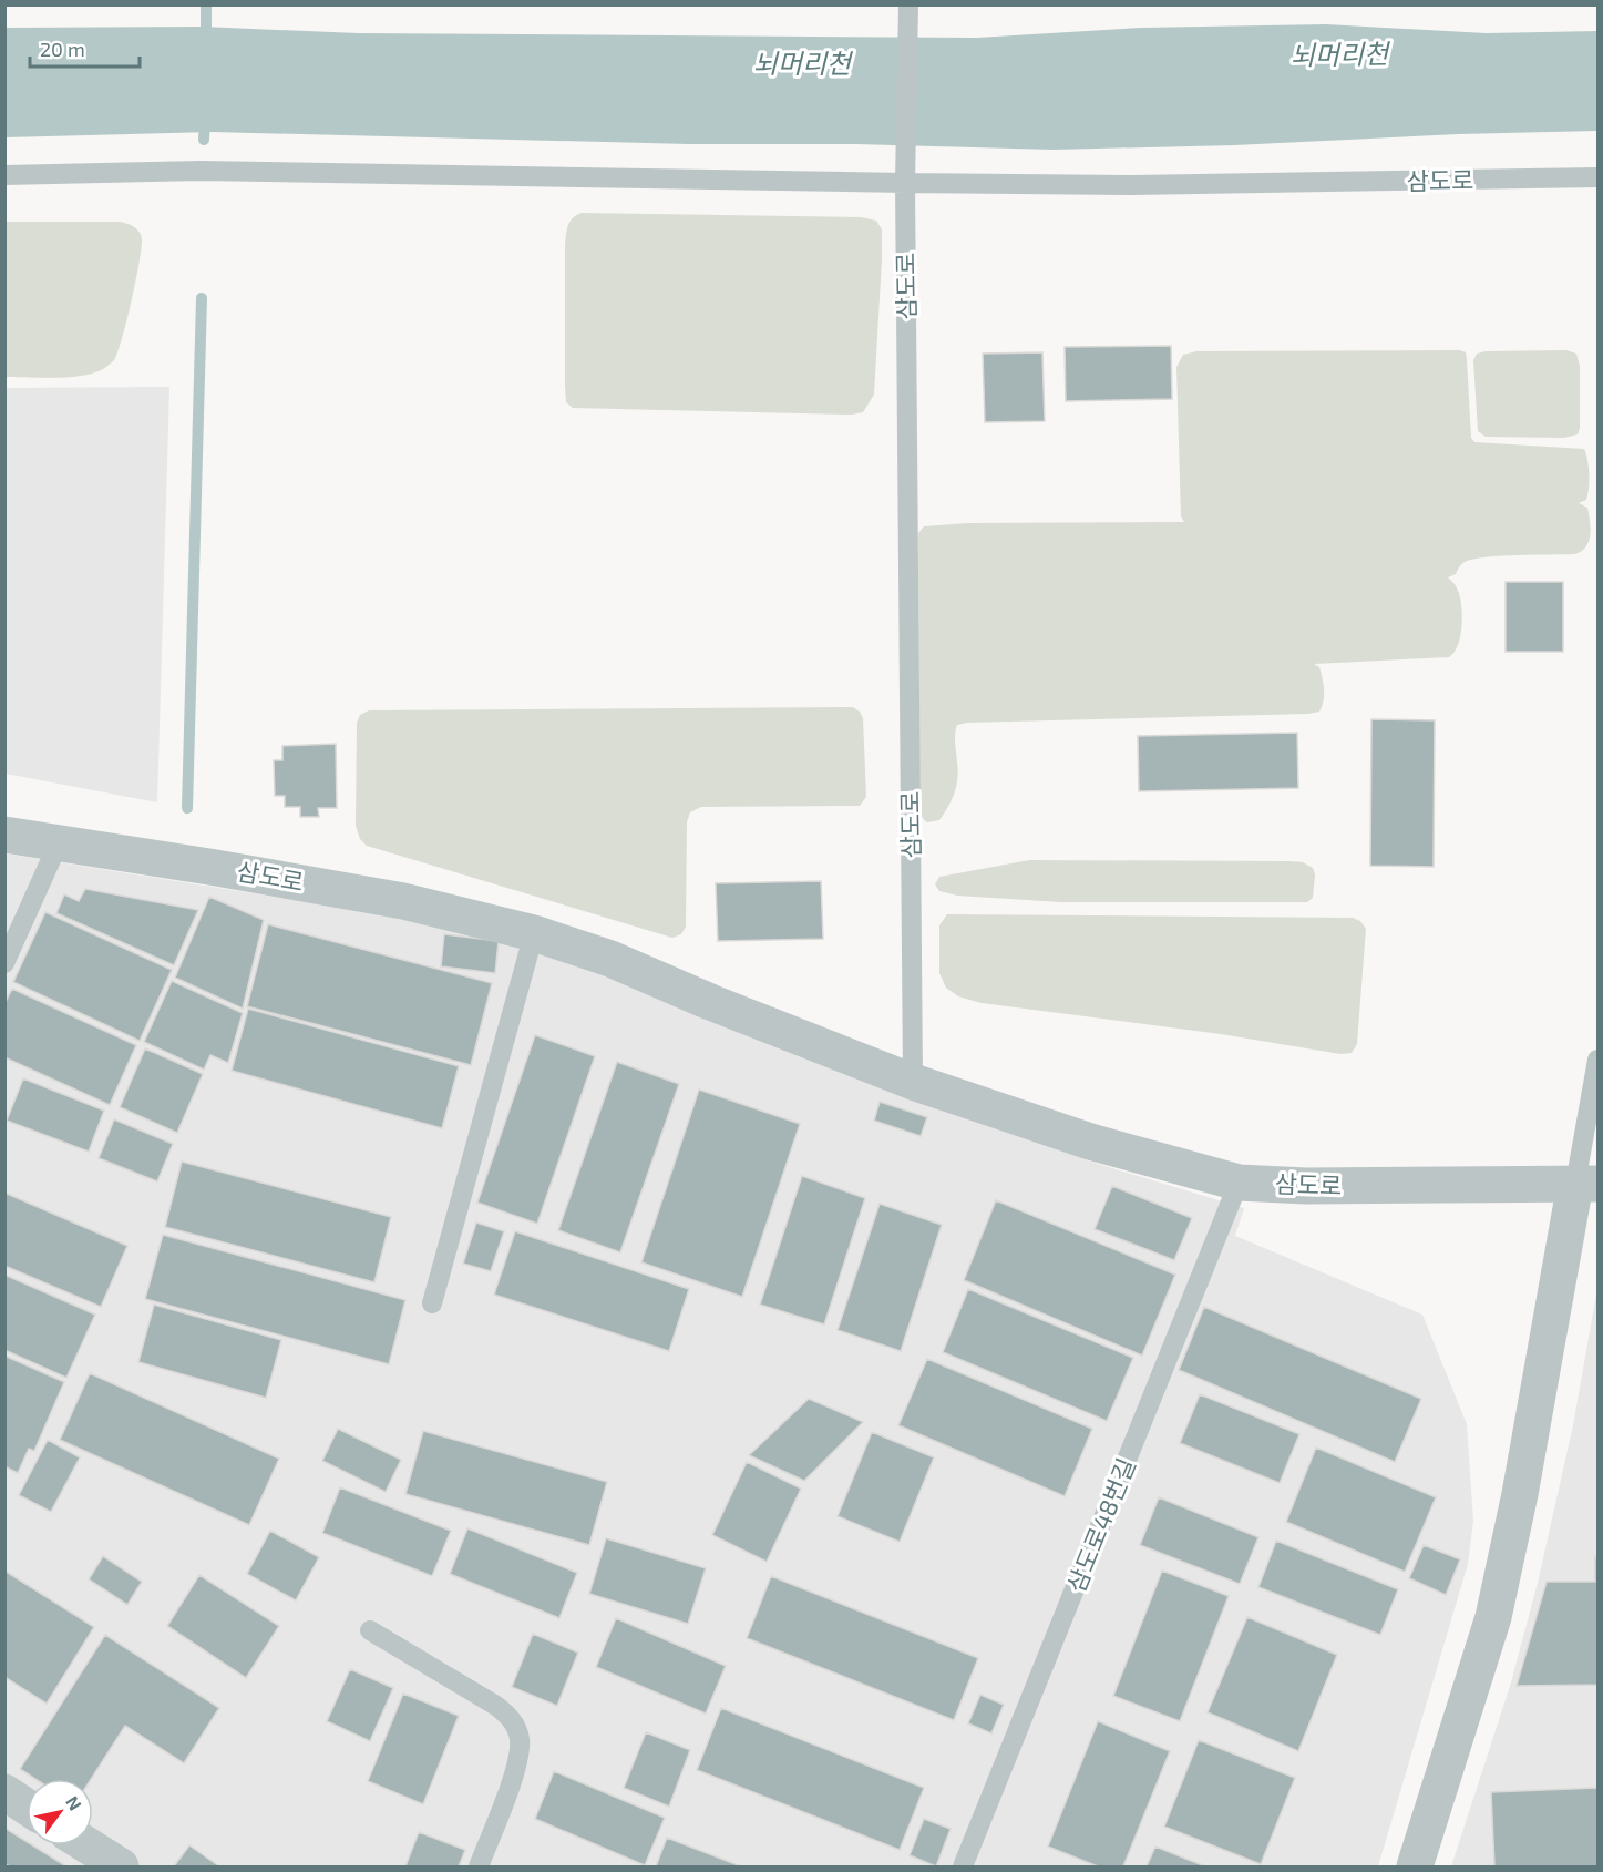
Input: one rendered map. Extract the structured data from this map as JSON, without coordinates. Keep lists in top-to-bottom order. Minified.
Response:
{"streets":{"street":["삼도로"],"lane":["삼도로48번길"]},"crossings":[["삼도로","삼도로48번길"]],"water":["뇌머리천"],"scale_bar":"20 m","north":"top right"}
